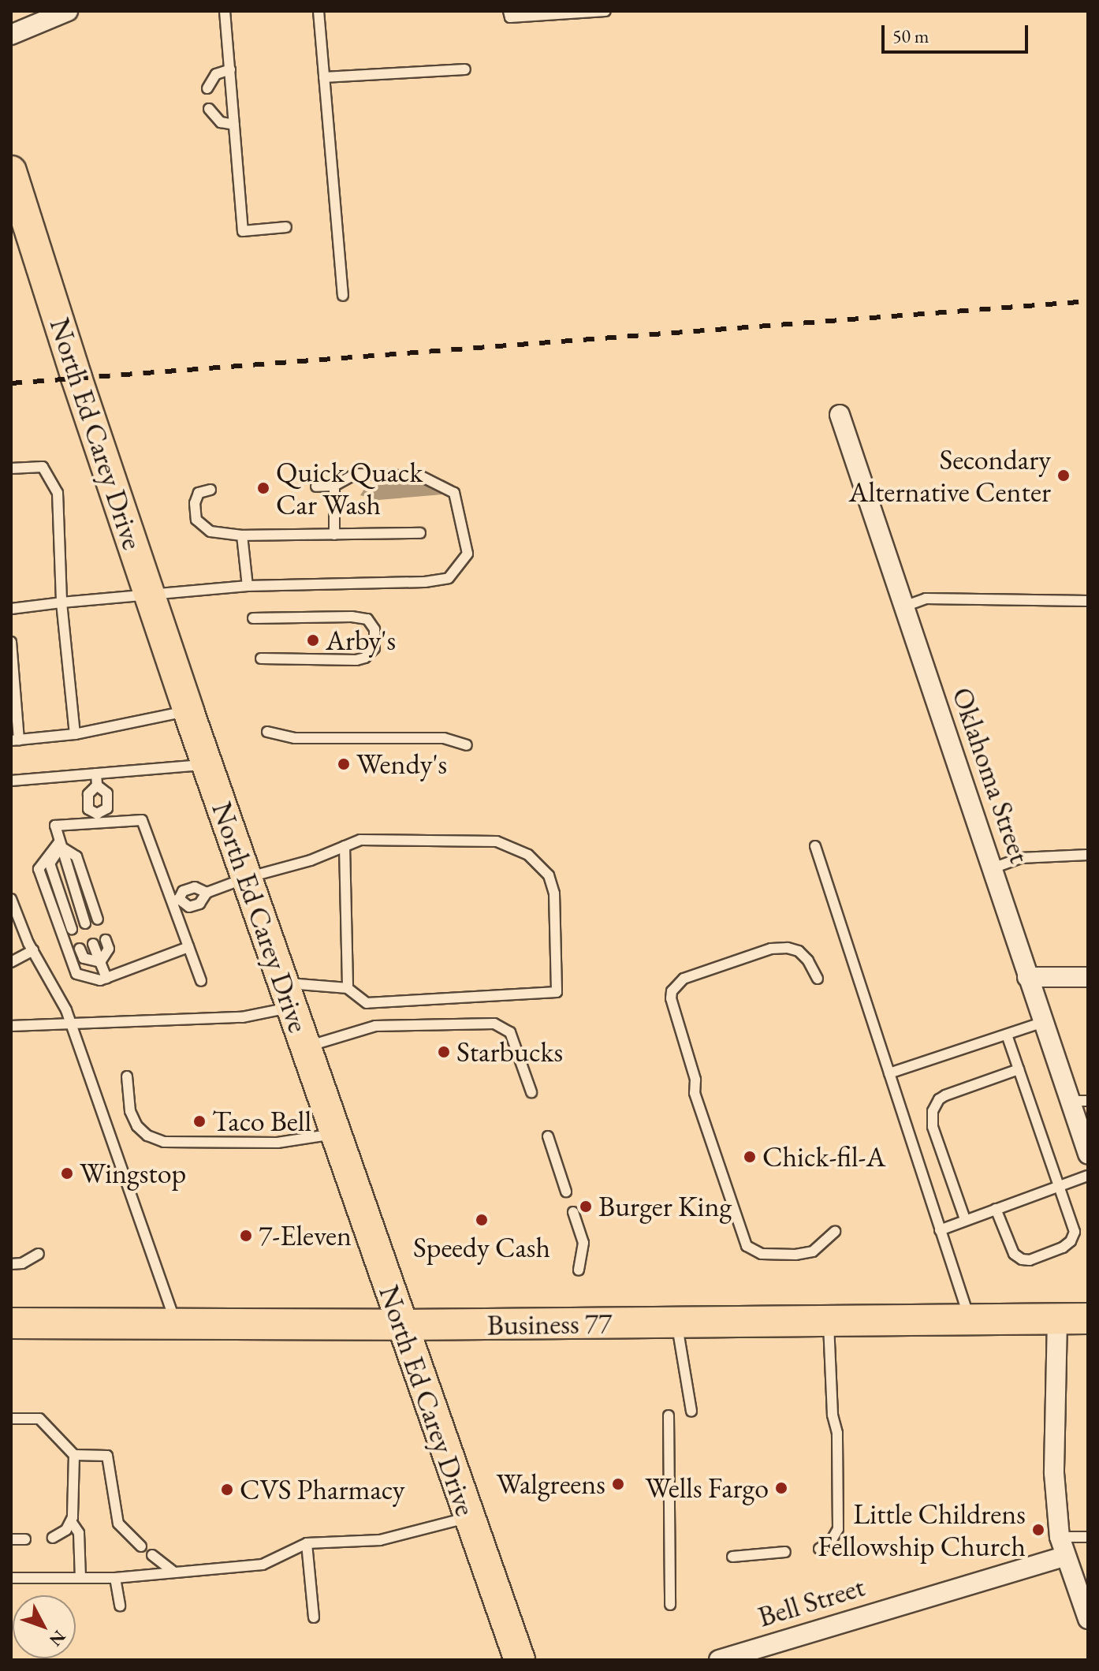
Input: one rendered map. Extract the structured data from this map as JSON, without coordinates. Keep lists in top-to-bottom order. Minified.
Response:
{"streets":{"main road":["North Ed Carey Drive","Business 77"],"street":["Oklahoma Street","Bell Street"]},"crossings":[["North Ed Carey Drive","Business 77"]],"places":["Secondary Alternative Center","Quick Quack Car Wash","Arby's","Wendy's","Starbucks","Taco Bell","Chick-fil-A","Wingstop","Burger King","Speedy Cash","7-Eleven","Walgreens","Wells Fargo","CVS Pharmacy","Little Childrens Fellowship Church"],"scale_bar":"50 m","north":"bottom right"}
